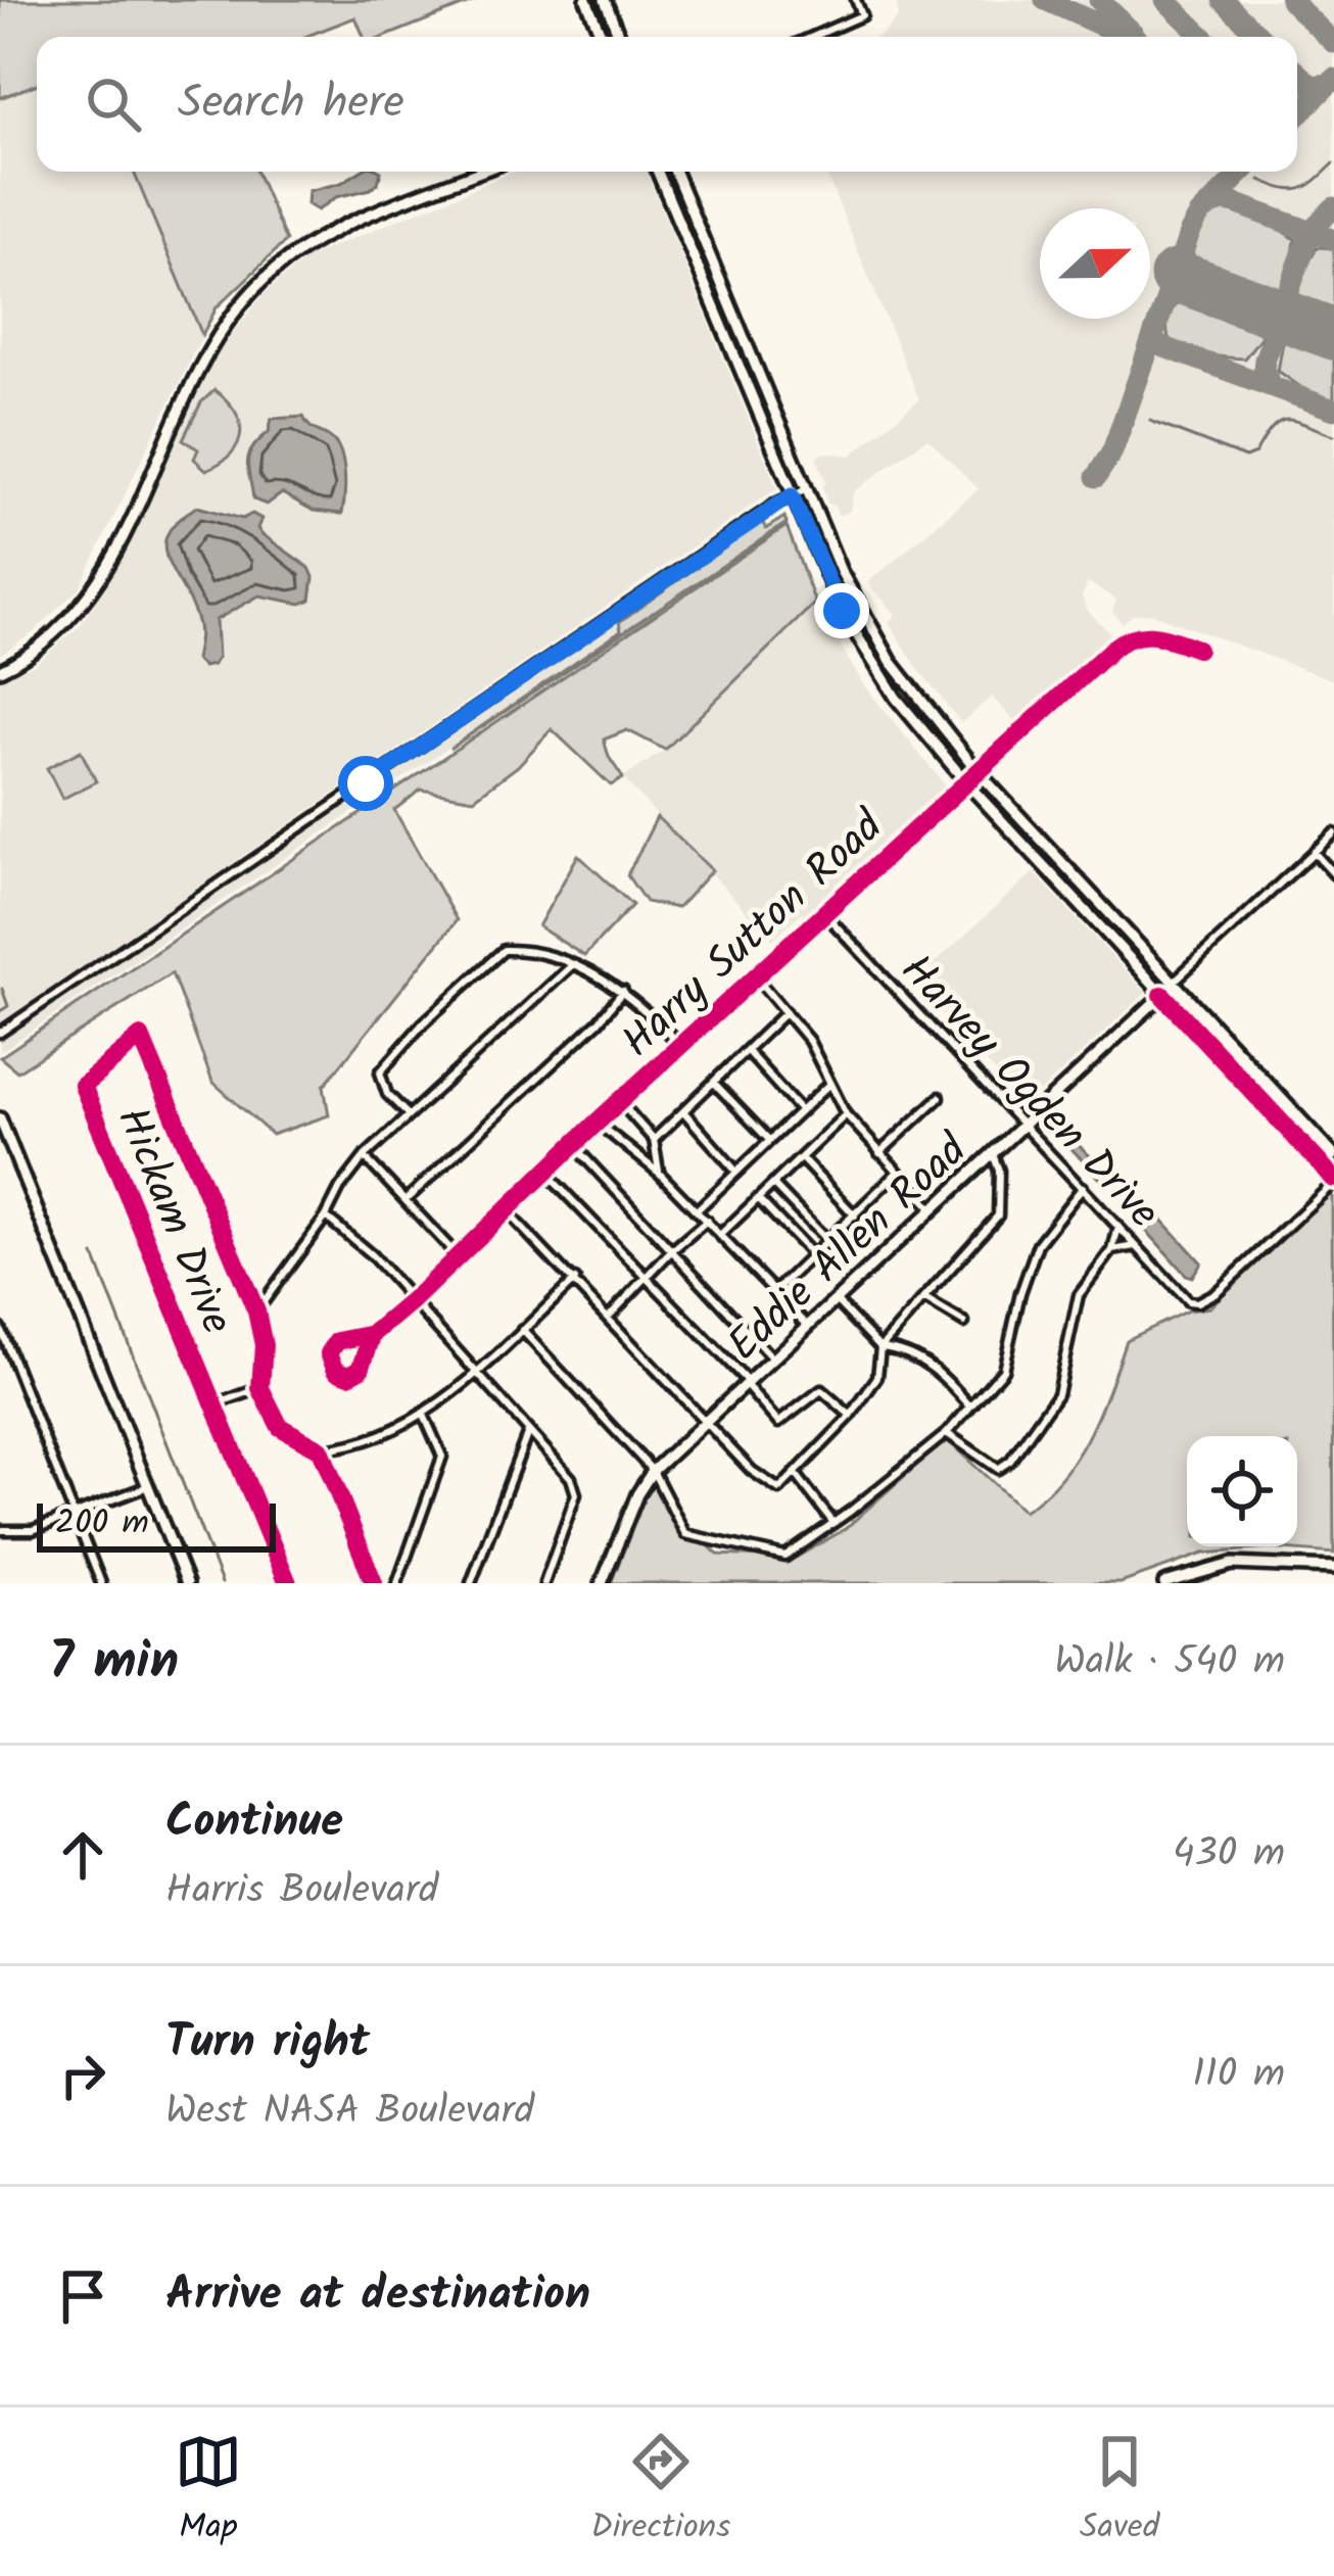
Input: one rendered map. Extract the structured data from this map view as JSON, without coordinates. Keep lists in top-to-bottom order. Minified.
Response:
{"streets":{"main road":["Eddie Allen Road"],"street":["Harry Sutton Road","Harvey Ogden Drive","Hickam Drive"]},"crossings":[["Harry Sutton Road","Harvey Ogden Drive"],["Harvey Ogden Drive","Eddie Allen Road"]],"scale_bar":"200 m","north":"right","page":{"search":"Search here","scale":"200 m","heading":["7 min","Walk · 540 m"],"list":[["Continue","Harris Boulevard","430 m"],["Turn right","West NASA Boulevard","110 m"],"Arrive at destination"],"nav":["Map","Directions","Saved"]}}
